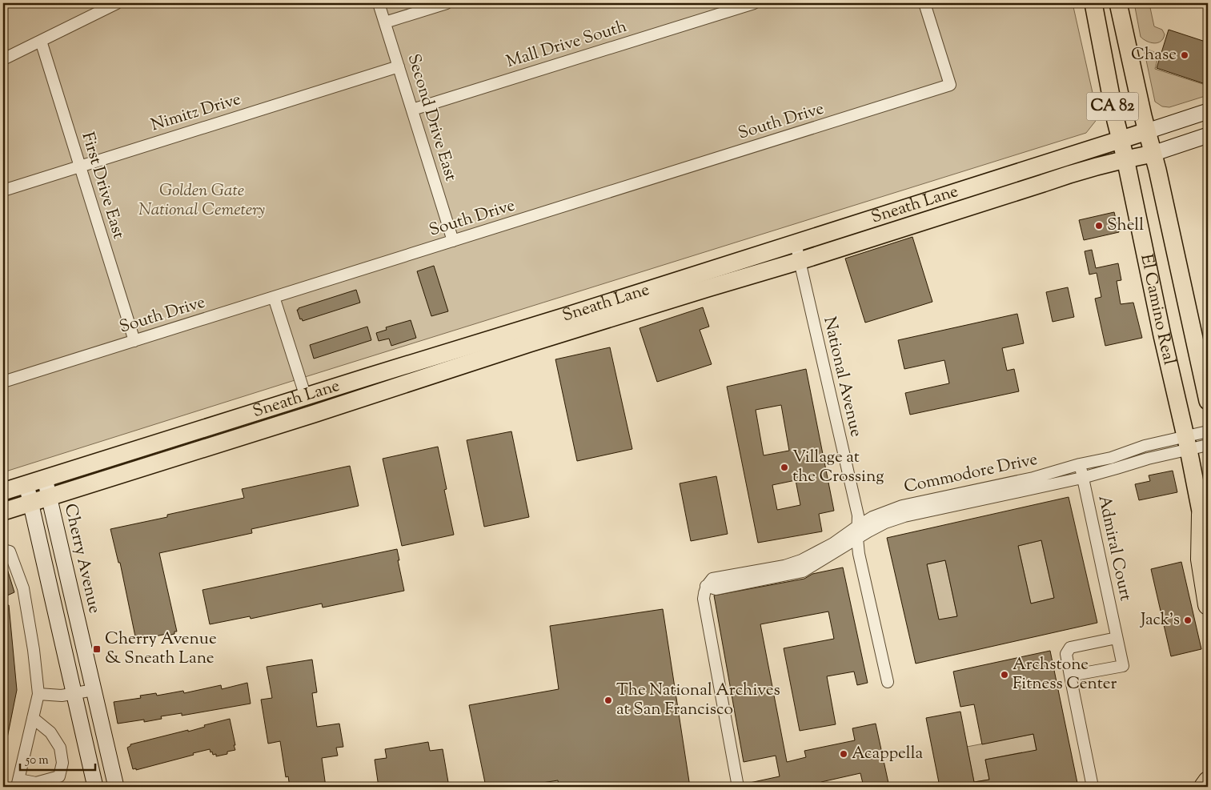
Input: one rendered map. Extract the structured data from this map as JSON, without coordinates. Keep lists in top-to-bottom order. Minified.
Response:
{"streets":{"main road":["CA 82","Sneath Lane","El Camino Real"],"street":["Mall Drive South","Nimitz Drive","Second Drive East","South Drive","First Drive East","National Avenue","Commodore Drive","Admiral Court","Cherry Avenue"]},"crossings":[["Mall Drive South","Second Drive East"],["Nimitz Drive","Second Drive East"],["Nimitz Drive","First Drive East"],["Second Drive East","South Drive"],["South Drive","First Drive East"],["Sneath Lane","El Camino Real"],["Sneath Lane","National Avenue"],["Sneath Lane","Cherry Avenue"],["El Camino Real","Commodore Drive"],["National Avenue","Commodore Drive"],["Commodore Drive","Admiral Court"]],"parks":["Golden Gate National Cemetery"],"places":{"other":["Chase","Shell","Village at the Crossing","Jack's","Archstone Fitness Center","The National Archives at San Francisco","Acappella"],"transit":["Cherry Avenue & Sneath Lane"]},"scale_bar":"50 m"}
